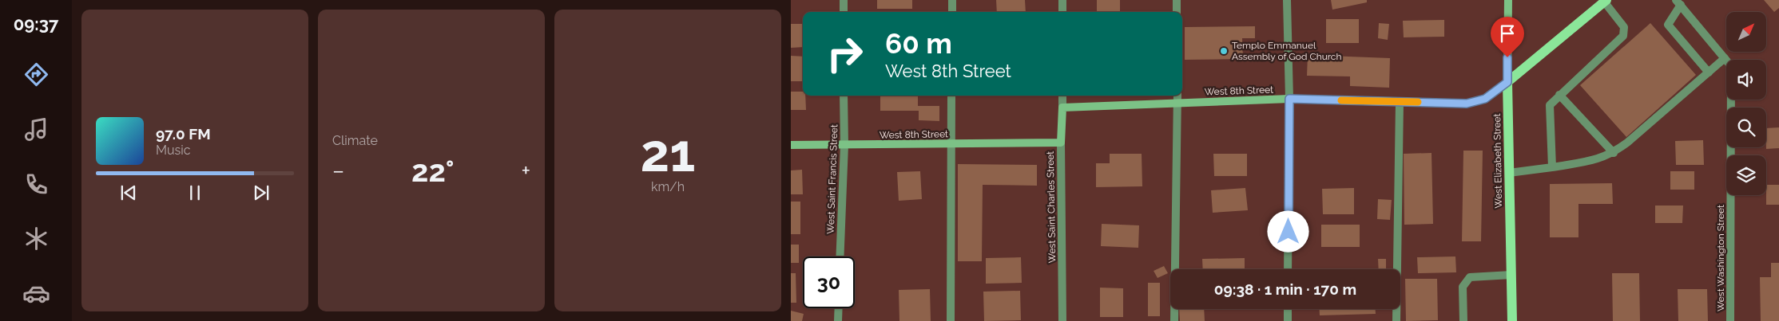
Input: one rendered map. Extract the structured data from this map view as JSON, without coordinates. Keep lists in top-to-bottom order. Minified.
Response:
{"streets":{"main road":["West Elizabeth Street"],"street":["West 8th Street","West Saint Francis Street","West Saint Charles Street","West Washington Street"]},"crossings":[["West 8th Street","West Elizabeth Street"],["West 8th Street","West Saint Francis Street"],["West 8th Street","West Saint Charles Street"]],"places":["Templo Emmanuel Assembly of God Church"],"north":"top right","page":{"tabs":"09:37","tile":["Climate",["21","km/h"]],"turn":["60 m","West 8th Street"],"song":["97.0 FM","Music"],"heat":["−","22°","+"],"limit":"30","trip":"09:38 · 1 min · 170 m"}}
